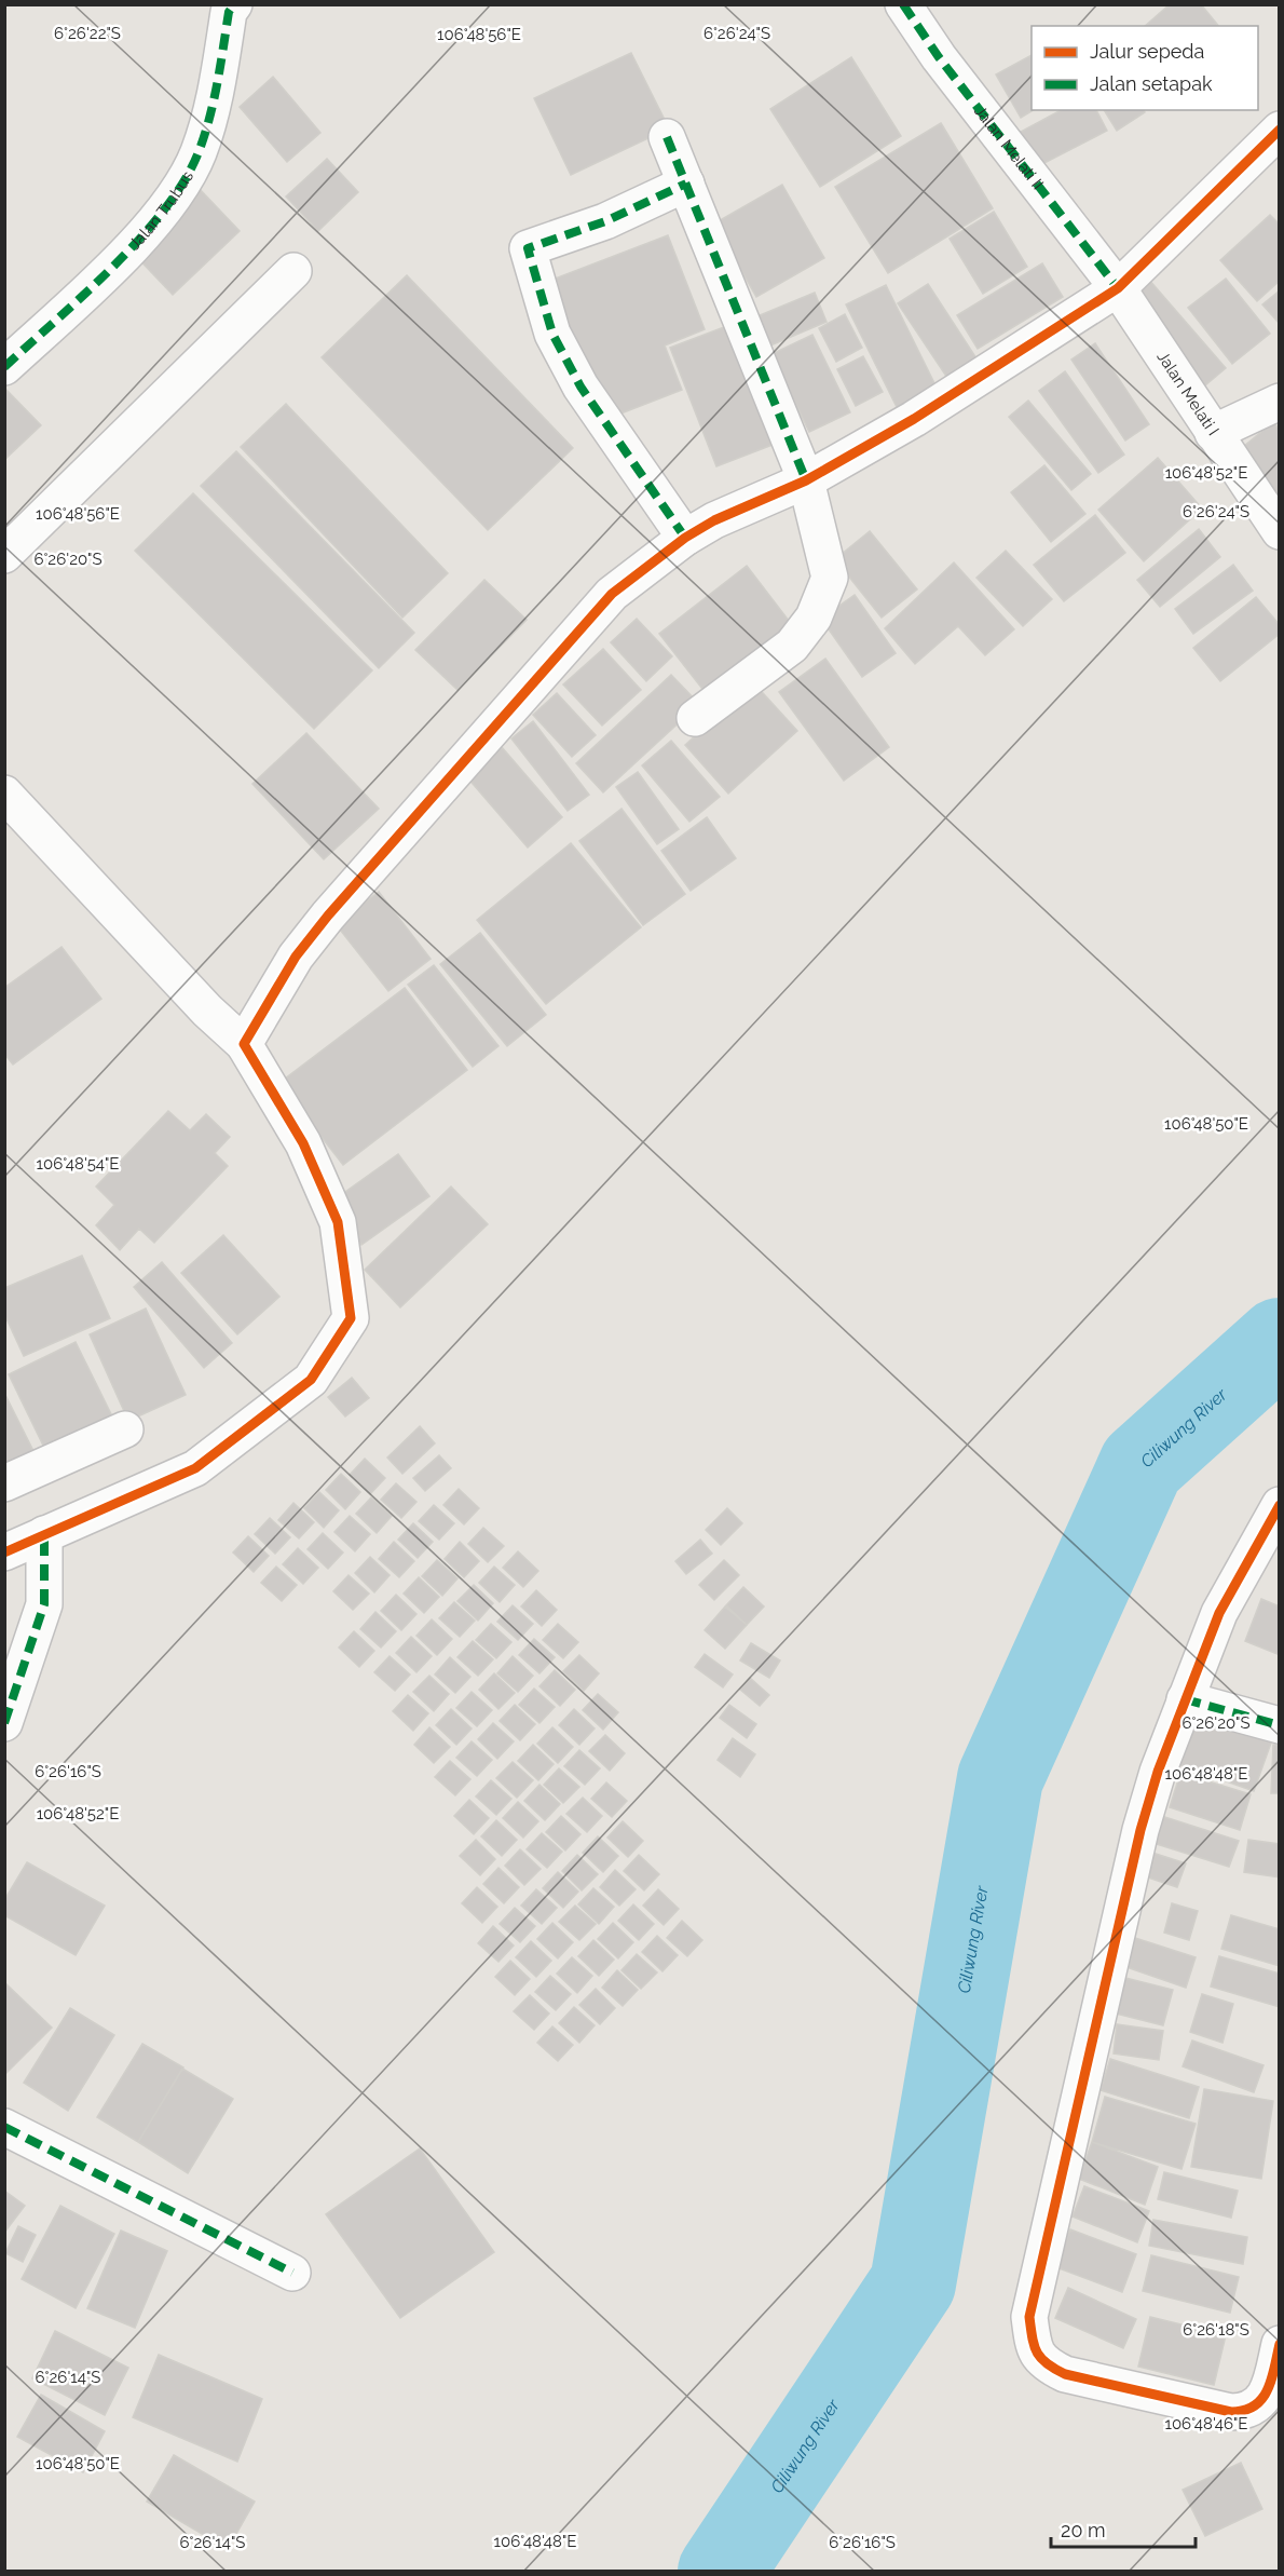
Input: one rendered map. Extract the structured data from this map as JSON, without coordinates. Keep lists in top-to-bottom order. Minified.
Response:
{"streets":{"street":["Jalan Melati II","Jalan Trubus","Jalan Melati I"]},"crossings":[["Jalan Melati II","Jalan Melati I"]],"water":["Ciliwung River"],"legend":["Jalur sepeda","Jalan setapak"],"scale_bar":"20 m","coordinates":["6°26'22\"S","6°26'24\"S","106°48'56\"E","106°48'52\"E","6°26'20\"S","106°48'50\"E","106°48'54\"E","6°26'16\"S","106°48'48\"E","6°26'18\"S","6°26'14\"S","106°48'46\"E"]}
